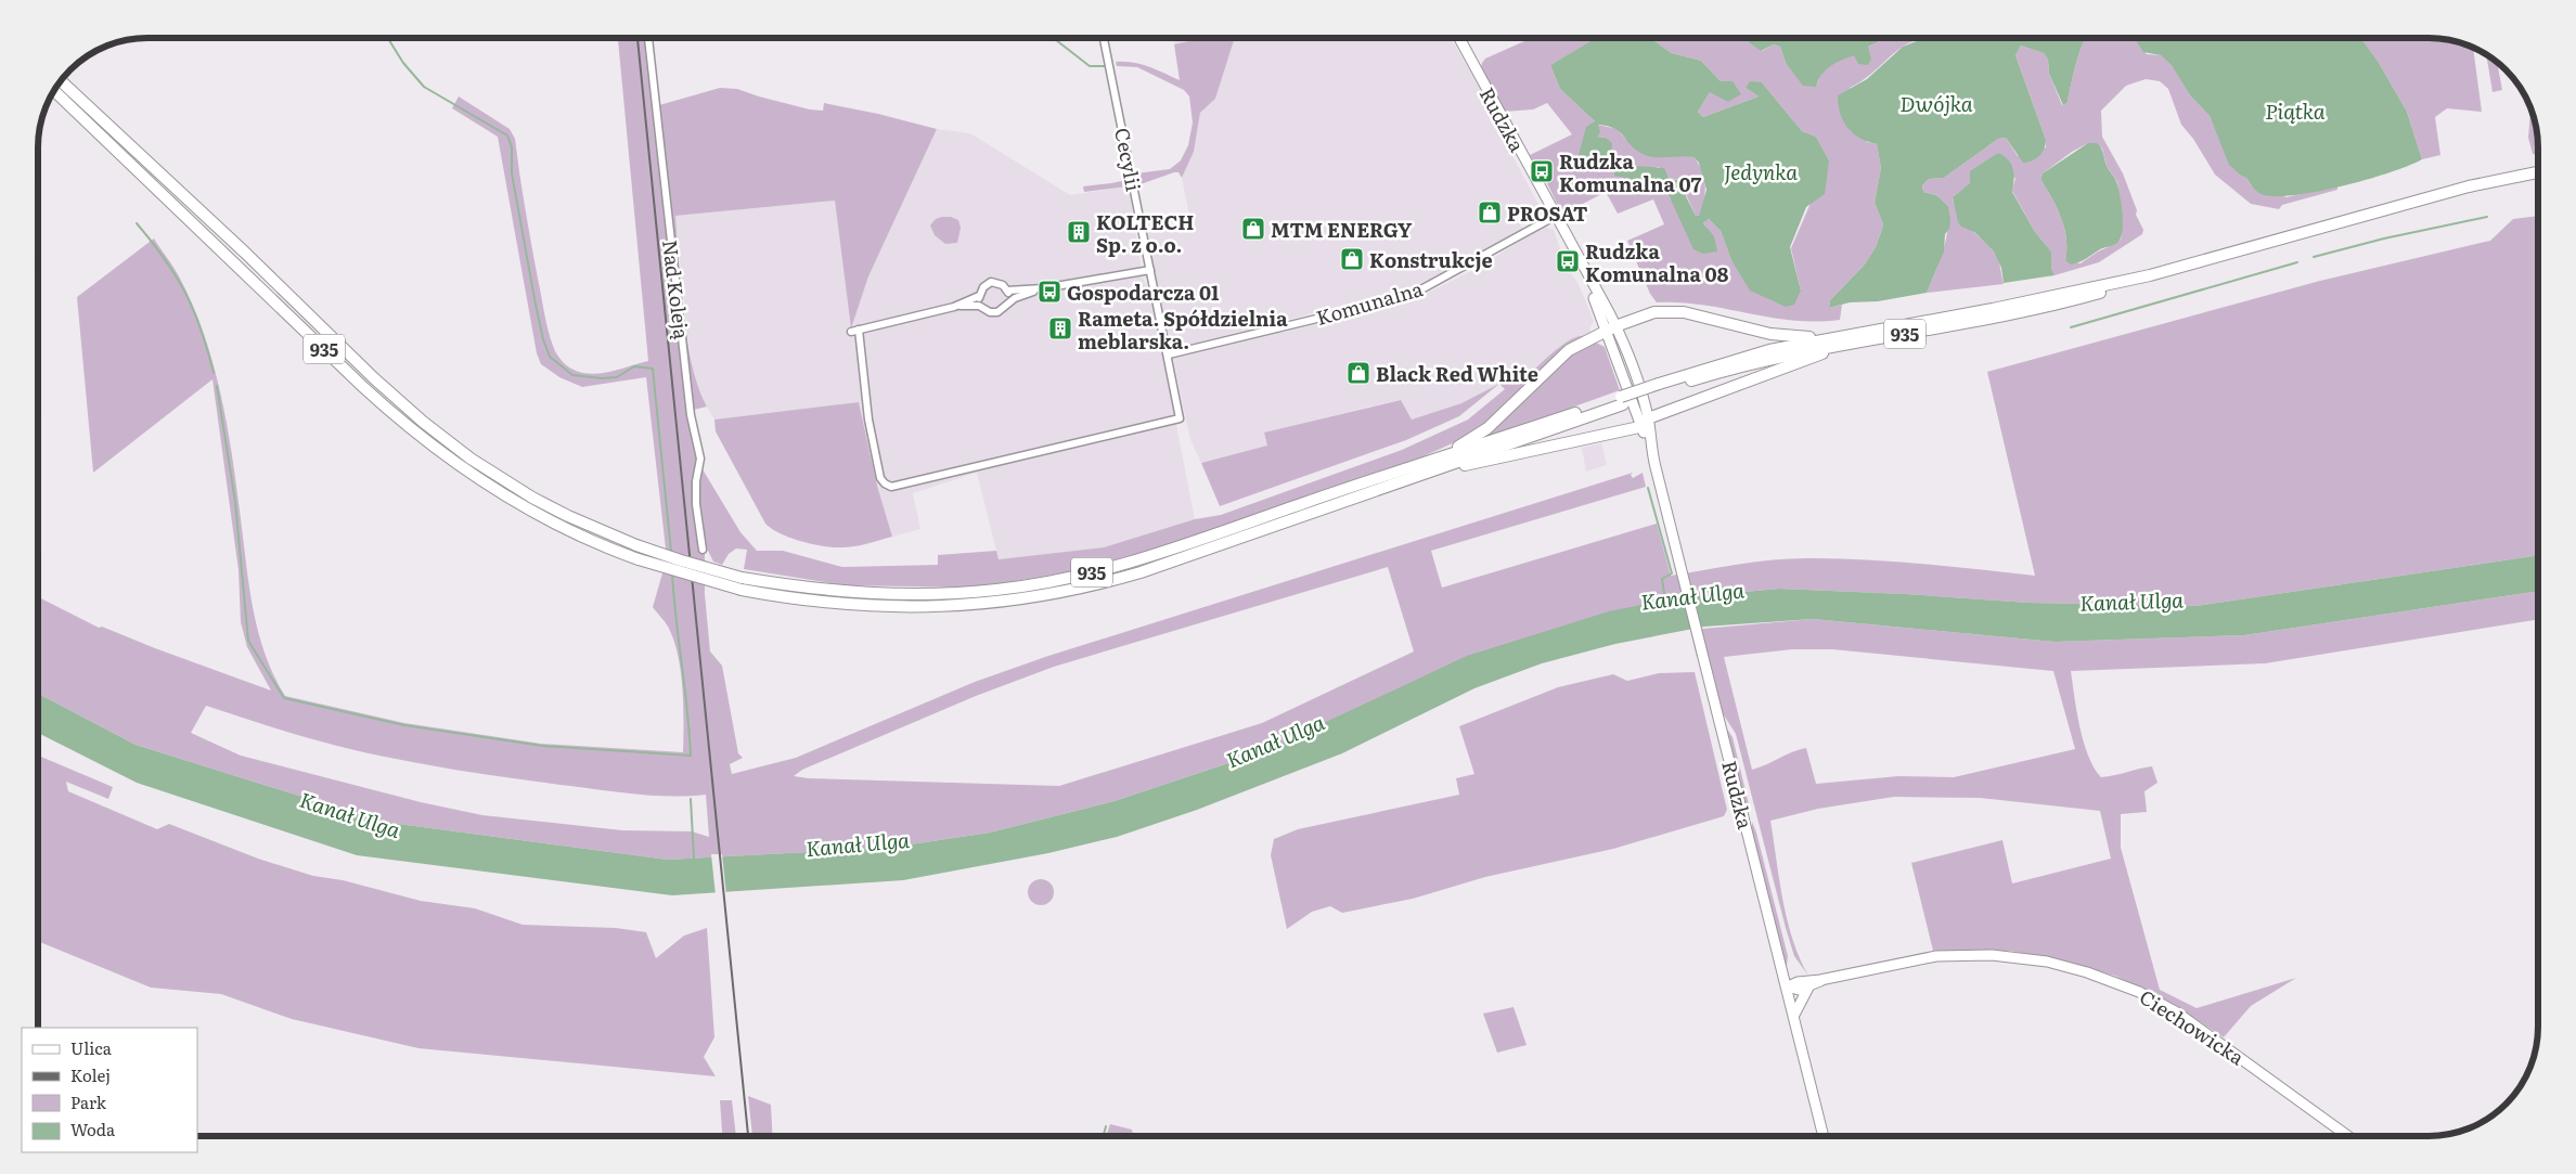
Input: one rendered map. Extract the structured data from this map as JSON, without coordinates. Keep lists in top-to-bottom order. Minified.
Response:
{"streets":{"main road":["Rudzka","935","Ciechowicka"],"street":["Cecylii","Nad Koleją","Komunalna"]},"crossings":[["Rudzka","Komunalna"],["Cecylii","Komunalna"]],"water":["Dwójka","Piątka","Jedynka","Kanał Ulga"],"places":{"bus stop":["Rudzka Komunalna 07","Rudzka Komunalna 08","Gospodarcza 01"],"shop":["PROSAT","MTM ENERGY","Konstrukcje","Black Red White"],"building":["KOLTECH Sp. z o.o.","Rameta. Spółdzielnia meblarska."]},"legend":["Ulica","Kolej","Park","Woda"]}
